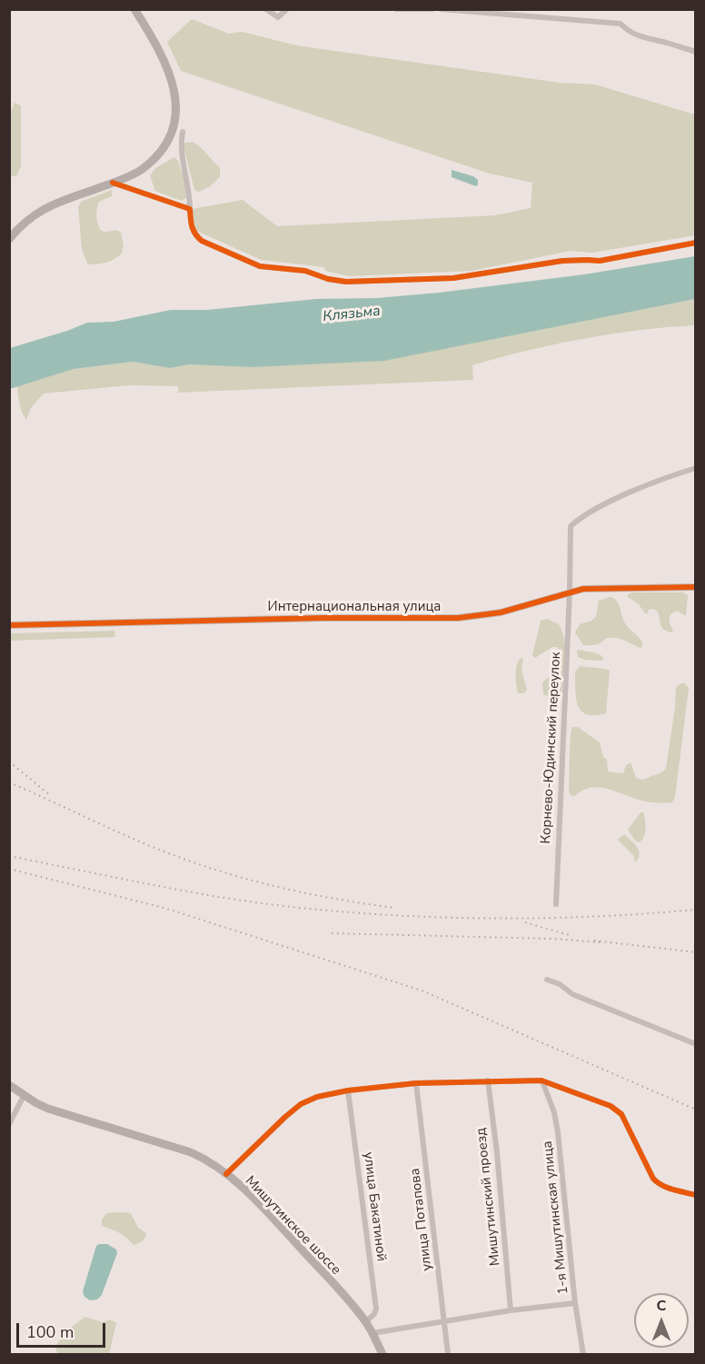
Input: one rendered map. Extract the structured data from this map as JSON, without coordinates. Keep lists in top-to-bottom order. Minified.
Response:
{"streets":{"main road":["Мишутинское шоссе"],"street":["Интернациональная улица","Корнево-Юдинский переулок","Мишутинский проезд","улица Бакатиной","1-я Мишутинская улица","улица Потапова"]},"crossings":[["Интернациональная улица","Корнево-Юдинский переулок"],["улица Бакатиной","Мишутинское шоссе"]],"water":["Клязьма"],"scale_bar":"100 m","north":"top"}
